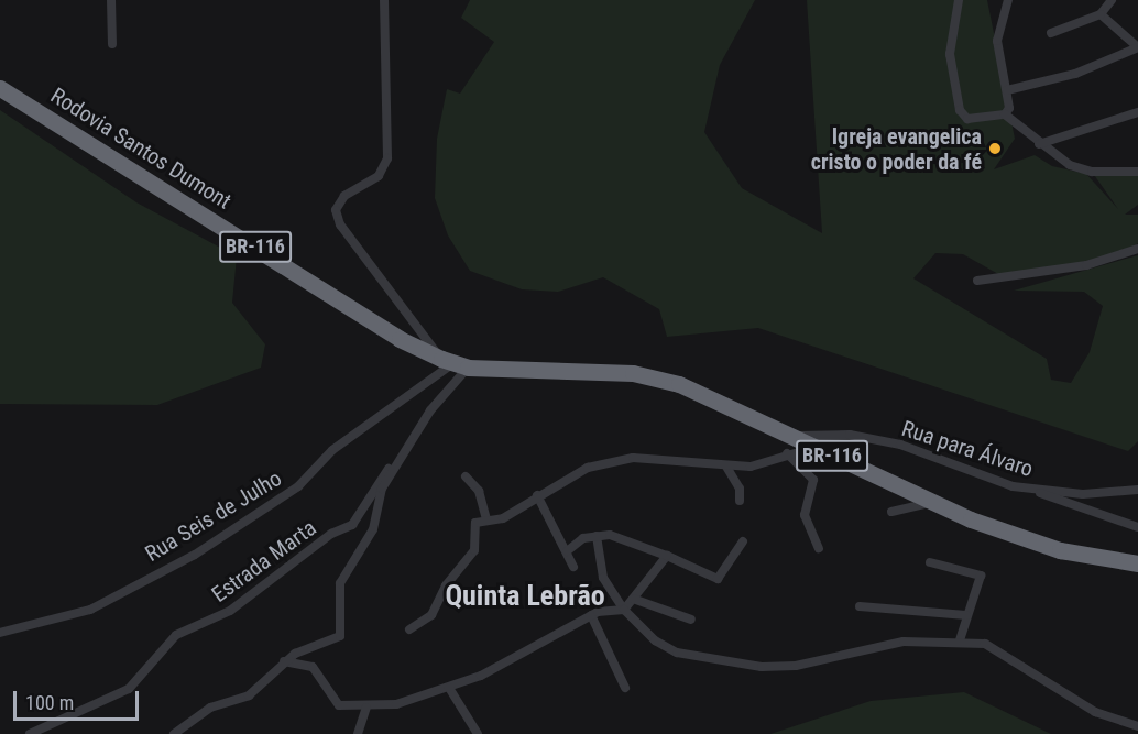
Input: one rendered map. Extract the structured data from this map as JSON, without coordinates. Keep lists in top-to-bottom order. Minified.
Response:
{"streets":{"highway":["Rodovia Santos Dumont","BR-116"],"street":["Rua para Álvaro","Rua Seis de Julho","Estrada Marta"]},"crossings":[["Rodovia Santos Dumont","Rua para Álvaro"],["Rodovia Santos Dumont","Rua Seis de Julho"]],"districts":["Quinta Lebrão"],"places":["Igreja evangelica cristo o poder da fé"],"scale_bar":"100 m"}
